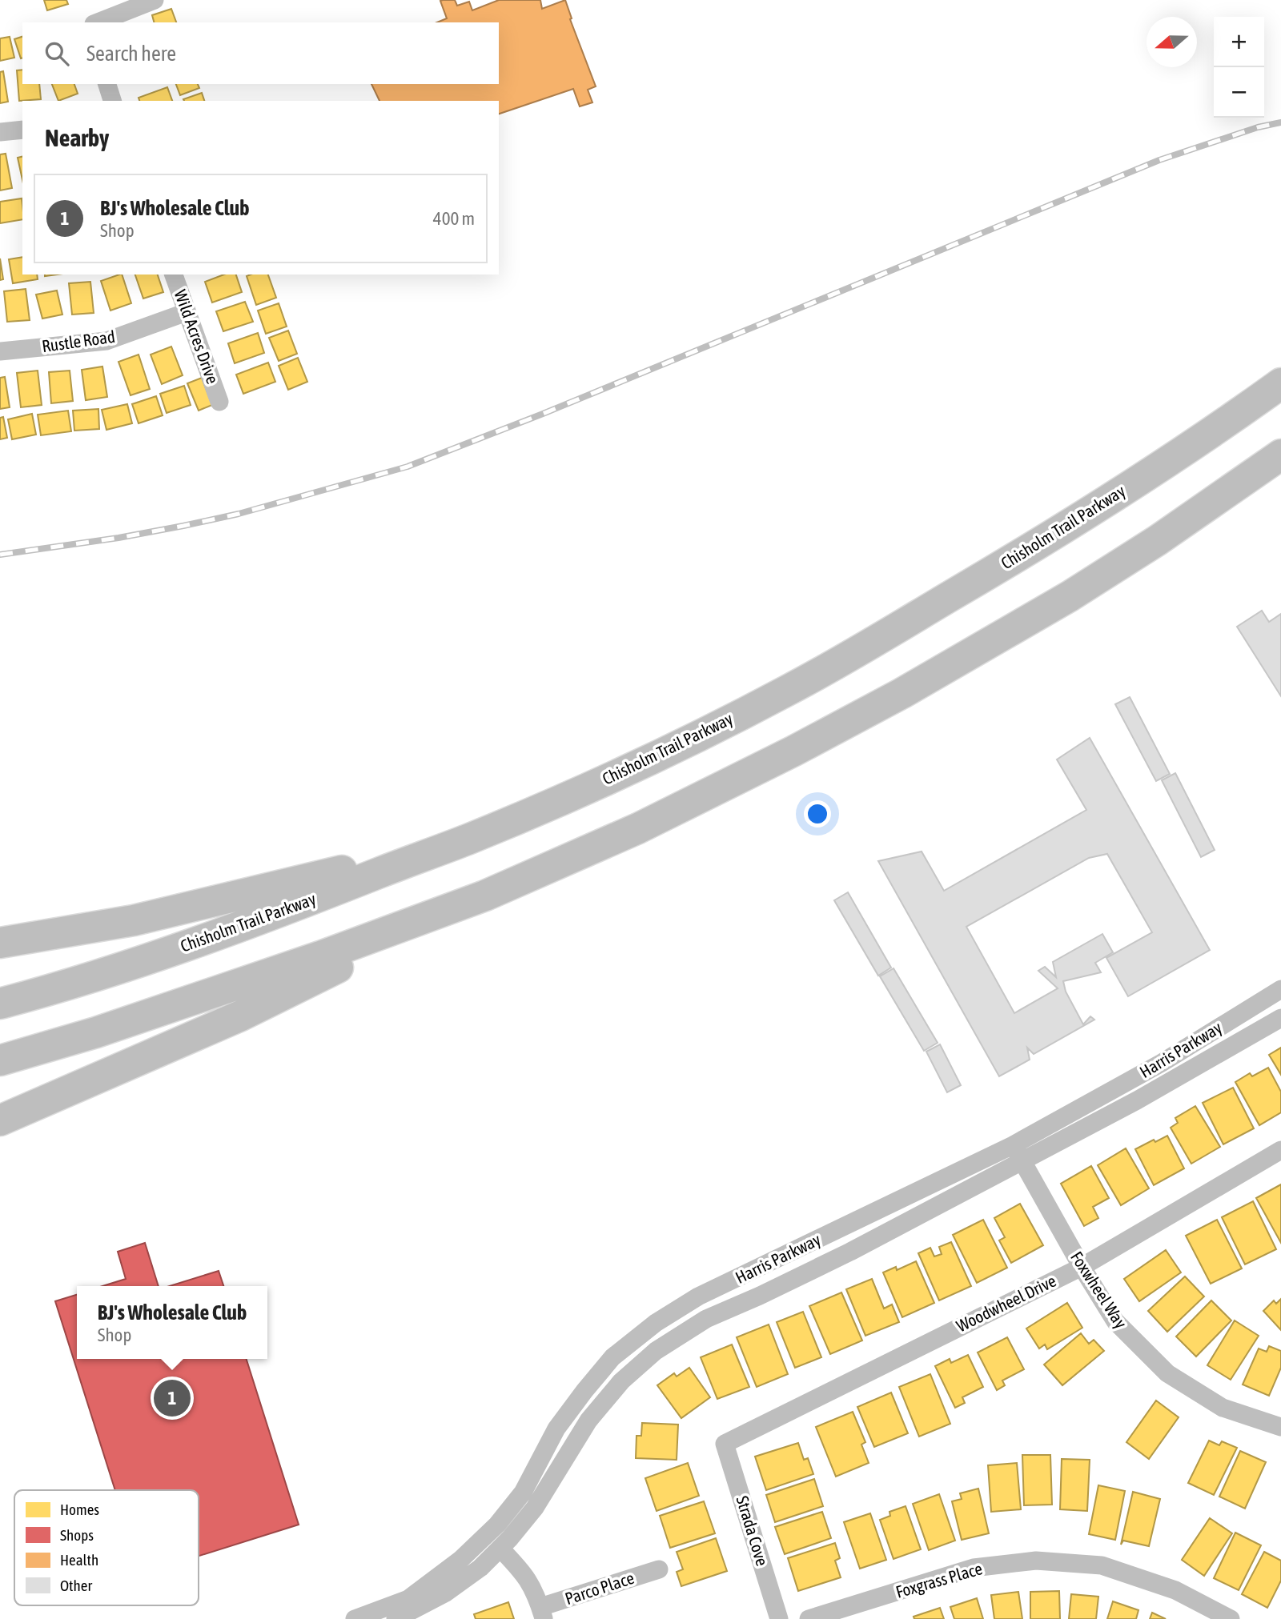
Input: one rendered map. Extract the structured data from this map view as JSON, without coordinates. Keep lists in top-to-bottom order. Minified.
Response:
{"streets":{"highway":["Chisholm Trail Parkway"],"street":["Wild Acres Drive","Rustle Road","Harris Parkway","Foxwheel Way","Woodwheel Drive","Strada Cove","Foxgrass Place","Parco Place"]},"crossings":[["Wild Acres Drive","Rustle Road"],["Harris Parkway","Foxwheel Way"],["Foxwheel Way","Woodwheel Drive"],["Woodwheel Drive","Strada Cove"]],"legend":["Homes","Shops","Health","Other"],"north":"left","page":{"map_buttons":["+","−"],"search":"Search here","heading":"Nearby","list":[{"mark":"1","name":"BJ's Wholesale Club","note":"Shop","value":"400 m"}],"popup":["BJ's Wholesale Club","Shop"],"pins":"1"}}
